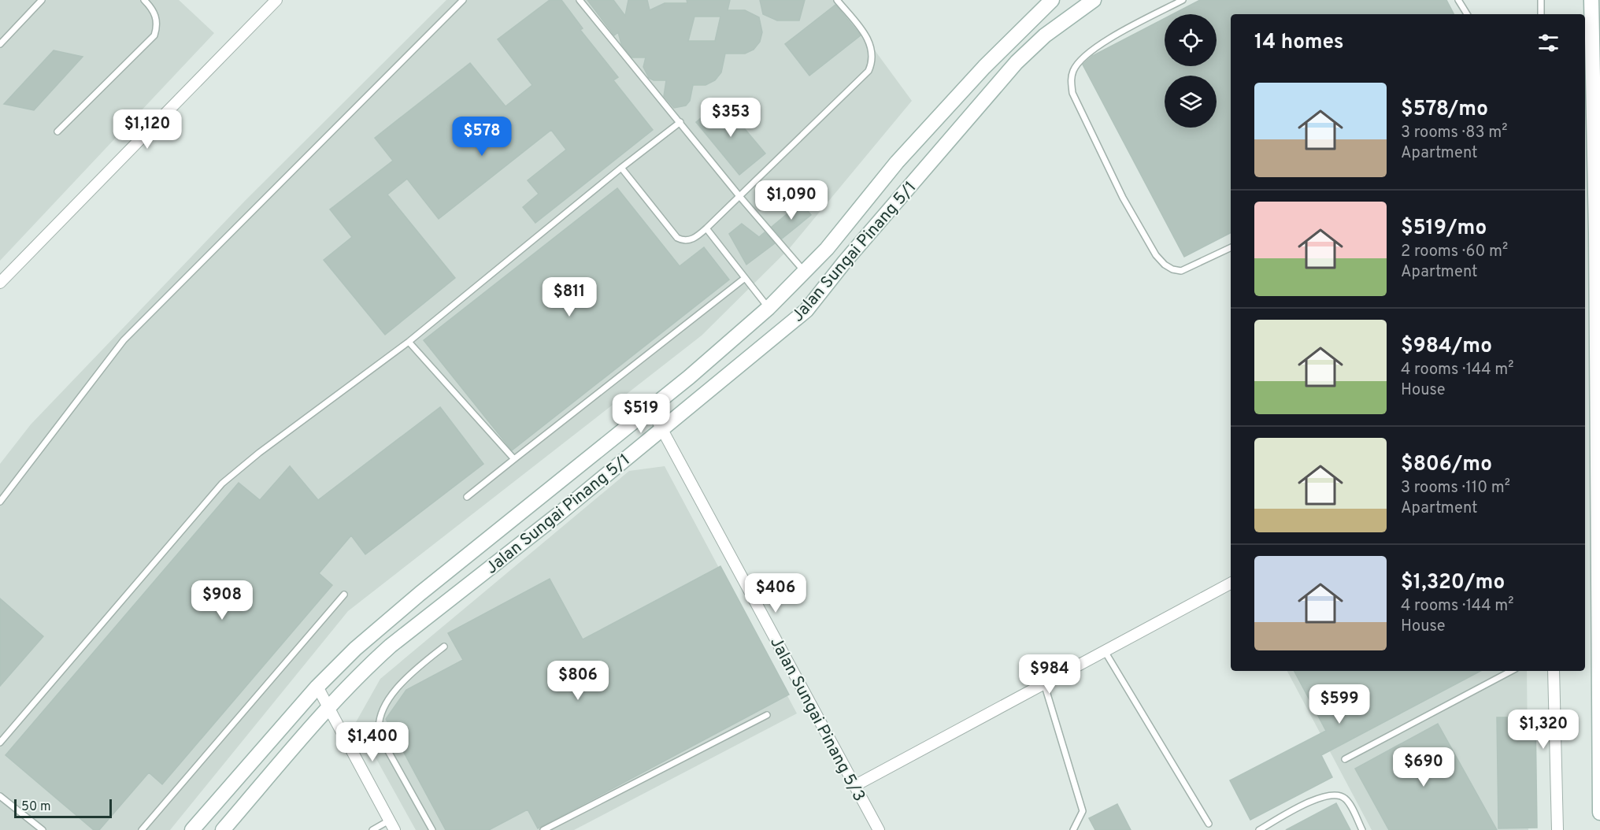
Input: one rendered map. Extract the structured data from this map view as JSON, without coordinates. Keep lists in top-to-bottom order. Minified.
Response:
{"streets":{"street":["Jalan Sungai Pinang 5/1","Jalan Sungai Pinang 5/3"]},"crossings":[["Jalan Sungai Pinang 5/1","Jalan Sungai Pinang 5/3"]],"scale_bar":"50 m","page":{"heading":"14 homes","list":[{"name":"$578/mo","note":"3 rooms · 83 m² · Apartment"},{"name":"$519/mo","note":"2 rooms · 60 m² · Apartment"},{"name":"$984/mo","note":"4 rooms · 144 m² · House"},{"name":"$806/mo","note":"3 rooms · 110 m² · Apartment"},{"name":"$1,320/mo","note":"4 rooms · 144 m² · House"}],"price":["$353","$1,120","$578","$1,090","$811","$519","$406","$908","$984","$806","$599","$1,320","$1,400","$690"],"scale":"50 m"}}
